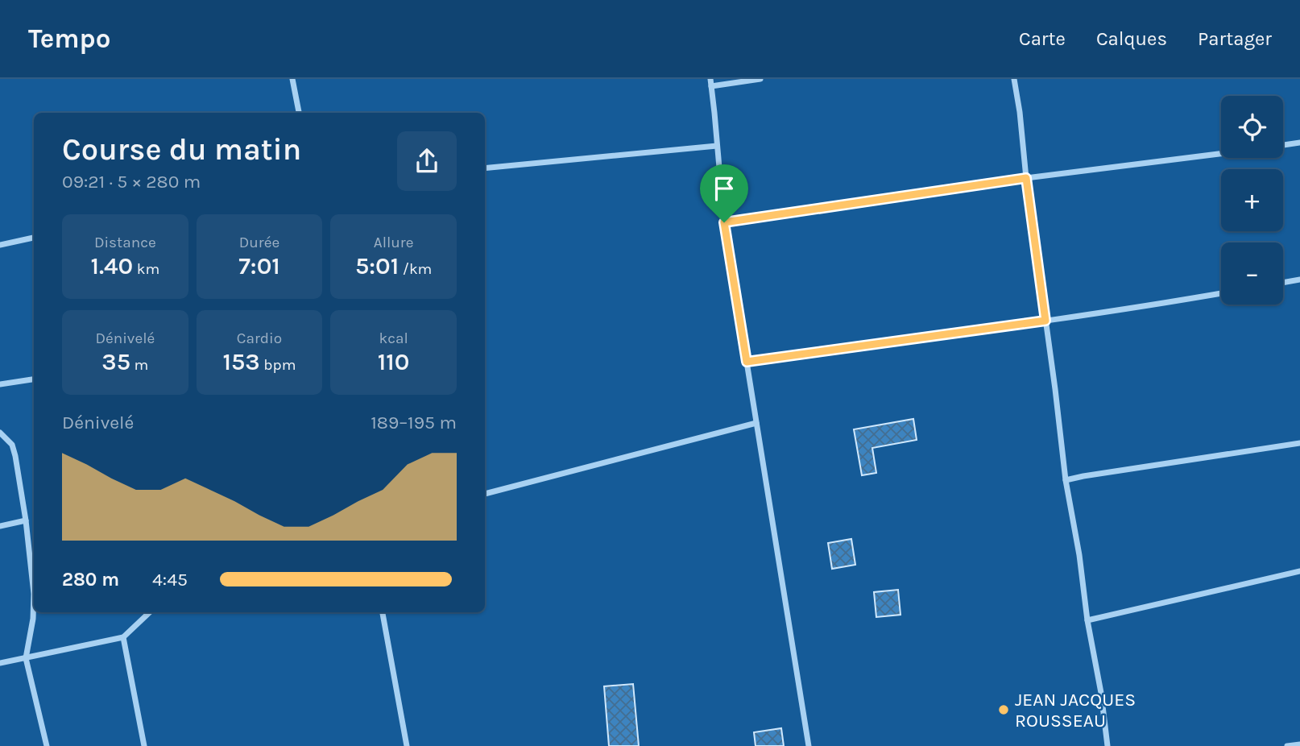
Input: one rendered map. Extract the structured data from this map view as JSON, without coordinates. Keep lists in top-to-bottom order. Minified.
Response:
{"places":["JEAN JACQUES ROUSSEAU"],"page":{"header":"Tempo","nav":["Carte","Calques","Partager"],"map_buttons":["+","−"],"heading":["Course du matin","09:21 · 5 × 280 m"],"stats":[["Distance","1.40 km"],["Durée","7:01"],["Allure","5:01 /km"],["Dénivelé","35 m"],["Cardio","153 bpm"],["kcal","110"]],"chart":["Dénivelé","189–195 m"],"list":[{"name":"280 m","note":"4:45"}]}}
